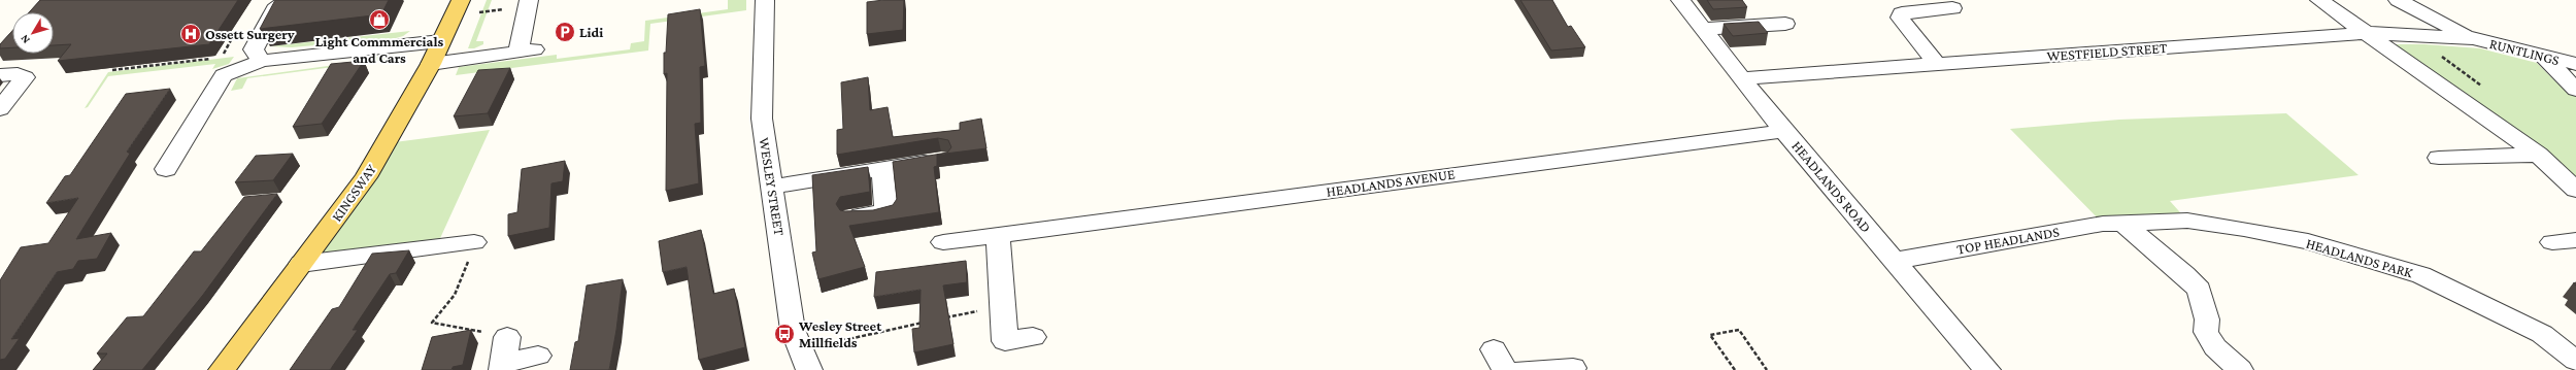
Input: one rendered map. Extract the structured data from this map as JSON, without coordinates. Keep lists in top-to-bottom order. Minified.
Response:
{"streets":{"main road":["KINGSWAY"],"street":["WESTFIELD STREET","RUNTLINGS","HEADLANDS AVENUE","WESLEY STREET","HEADLANDS ROAD","TOP HEADLANDS","HEADLANDS PARK"]},"crossings":[["WESTFIELD STREET","RUNTLINGS"],["WESTFIELD STREET","HEADLANDS ROAD"],["HEADLANDS AVENUE","HEADLANDS ROAD"],["HEADLANDS ROAD","TOP HEADLANDS"],["TOP HEADLANDS","HEADLANDS PARK"]],"places":{"shop":["Light Commmercials and Cars"],"parking":["Lidi"],"hospital":["Ossett Surgery"],"bus stop":["Wesley Street Millfields"]},"north":"bottom left"}
